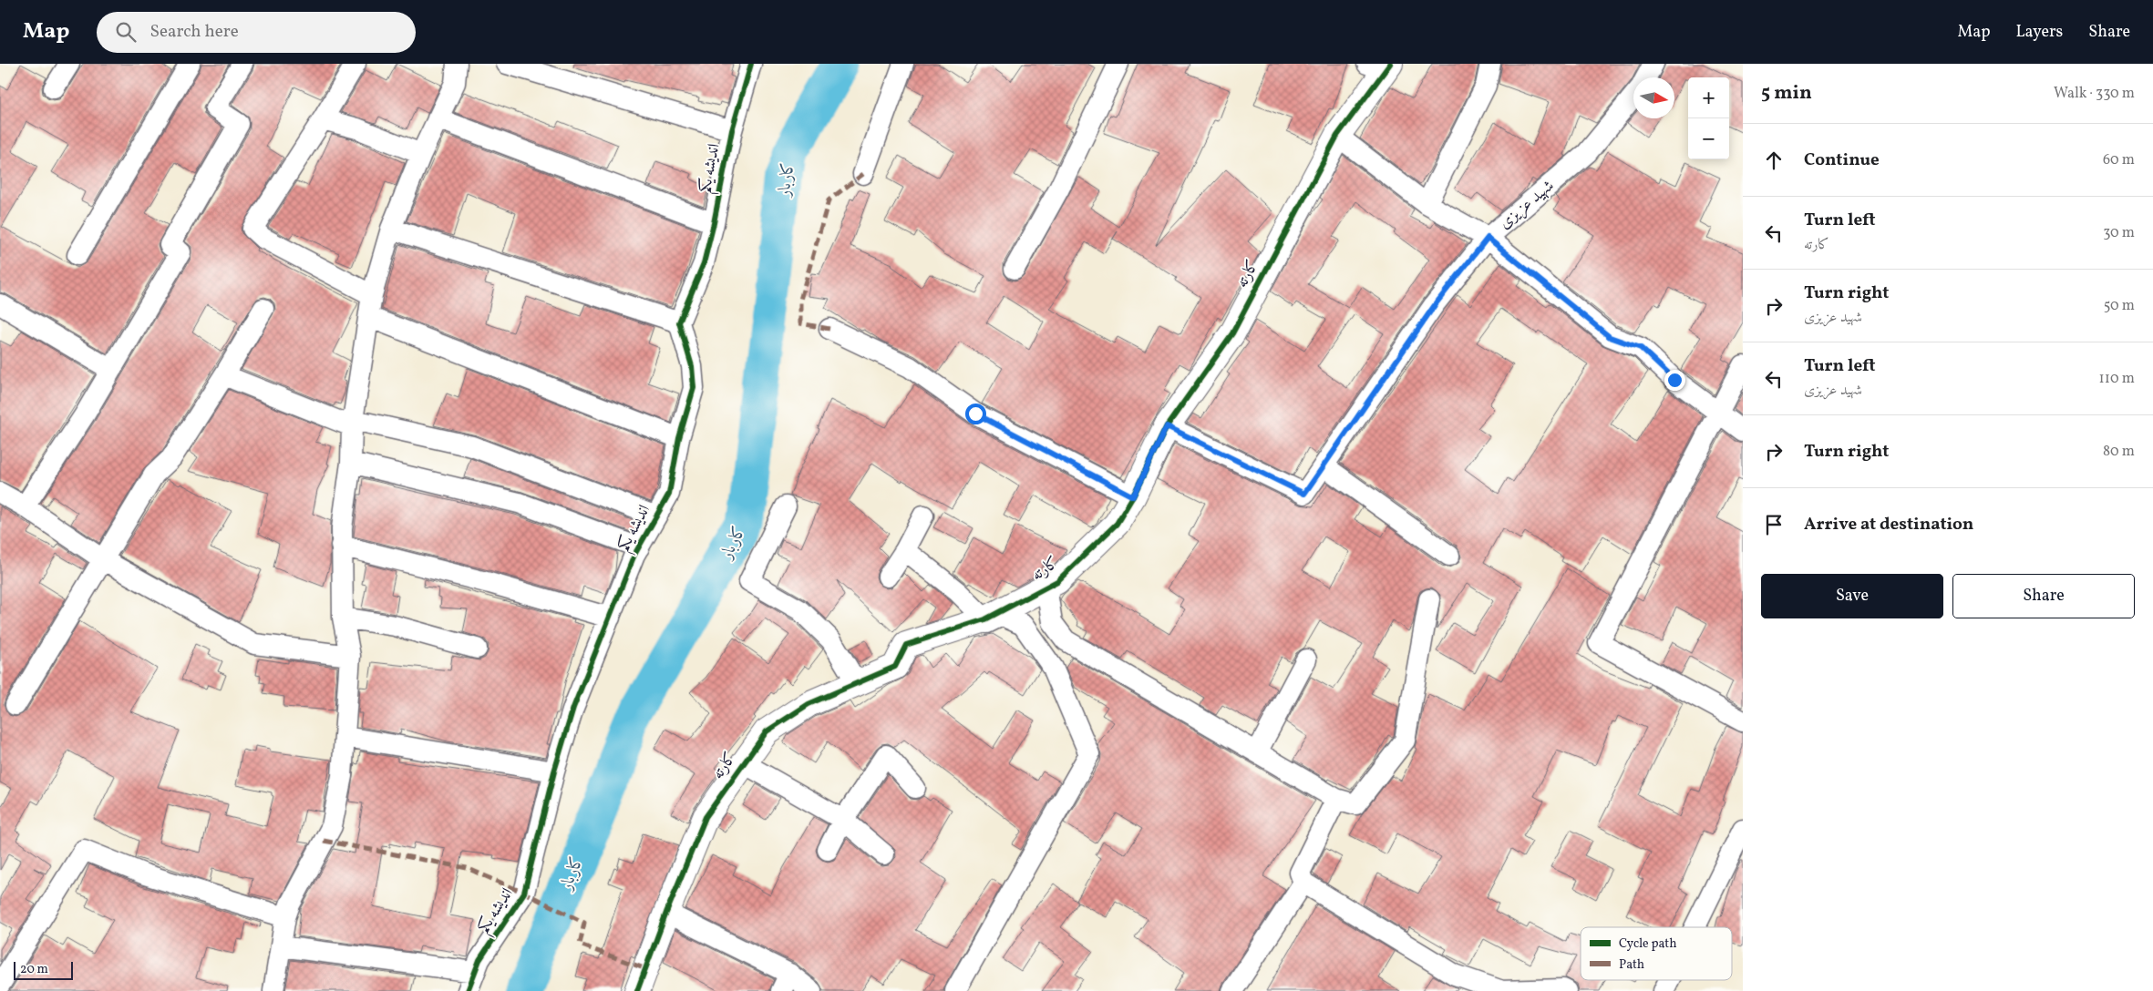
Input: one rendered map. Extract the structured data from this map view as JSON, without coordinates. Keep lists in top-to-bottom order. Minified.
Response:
{"streets":{"street":["اندیشه یکم","شهید عزیزی","کارته"]},"crossings":[["شهید عزیزی","کارته"]],"water":["کاربار"],"legend":["Cycle path","Path"],"scale_bar":"20 m","north":"right","page":{"header":"Map","search":"Search here","nav":["Map","Layers","Share"],"heading":["5 min","Walk · 330 m"],"map_buttons":["+","−"],"list":[["Continue","60 m"],["Turn left","کارته","30 m"],["Turn right","شهید عزیزی","50 m"],["Turn left","شهید عزیزی","110 m"],["Turn right","80 m"],"Arrive at destination"],"buttons":["Save","Share"],"scale":"20 m"}}
